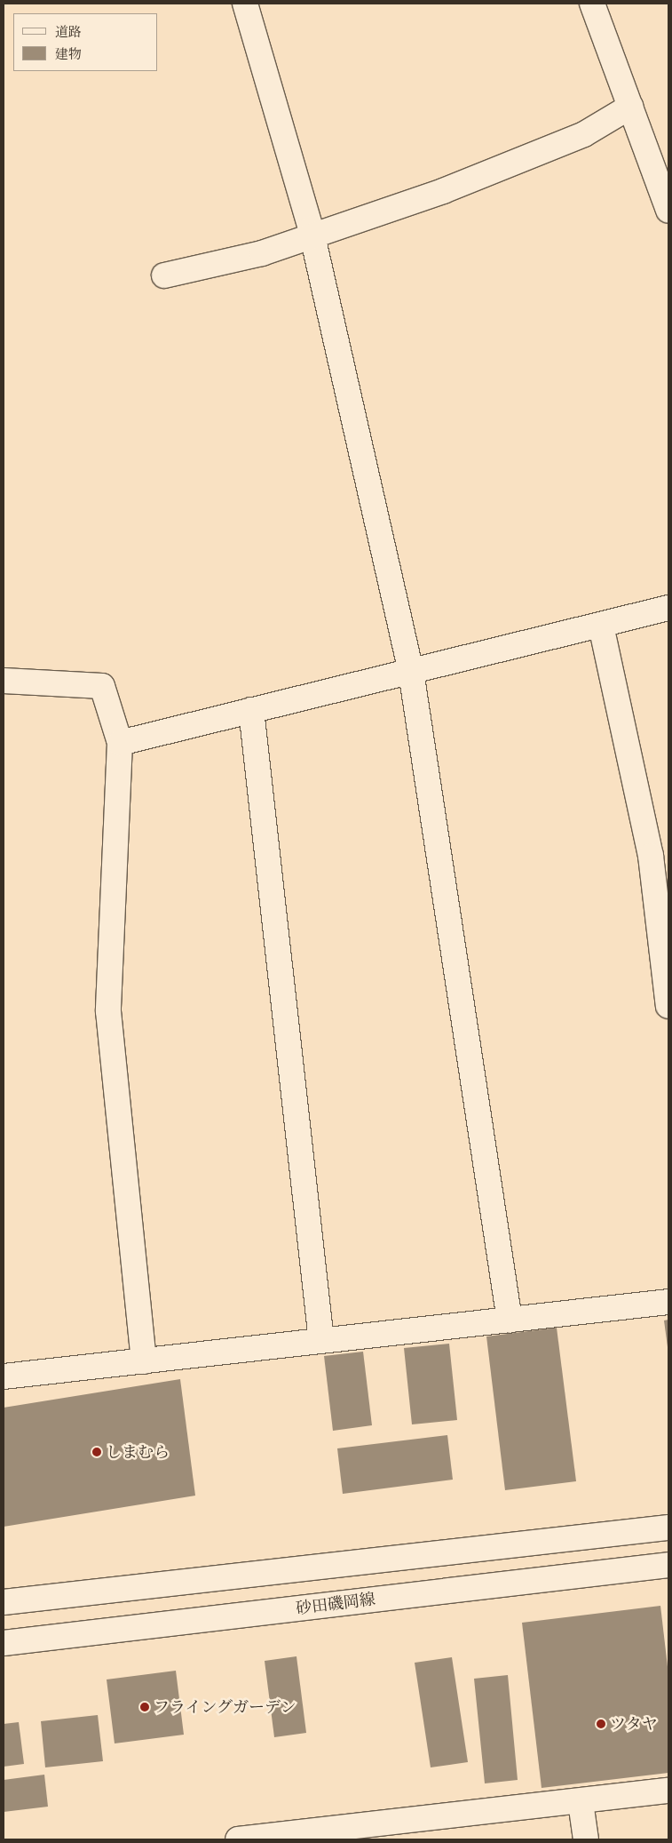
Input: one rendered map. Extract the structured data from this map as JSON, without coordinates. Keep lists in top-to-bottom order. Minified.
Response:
{"streets":{"street":["砂田磯岡線"]},"places":["しまむら","フライングガーデン","ツタヤ"],"legend":["道路","建物"]}
